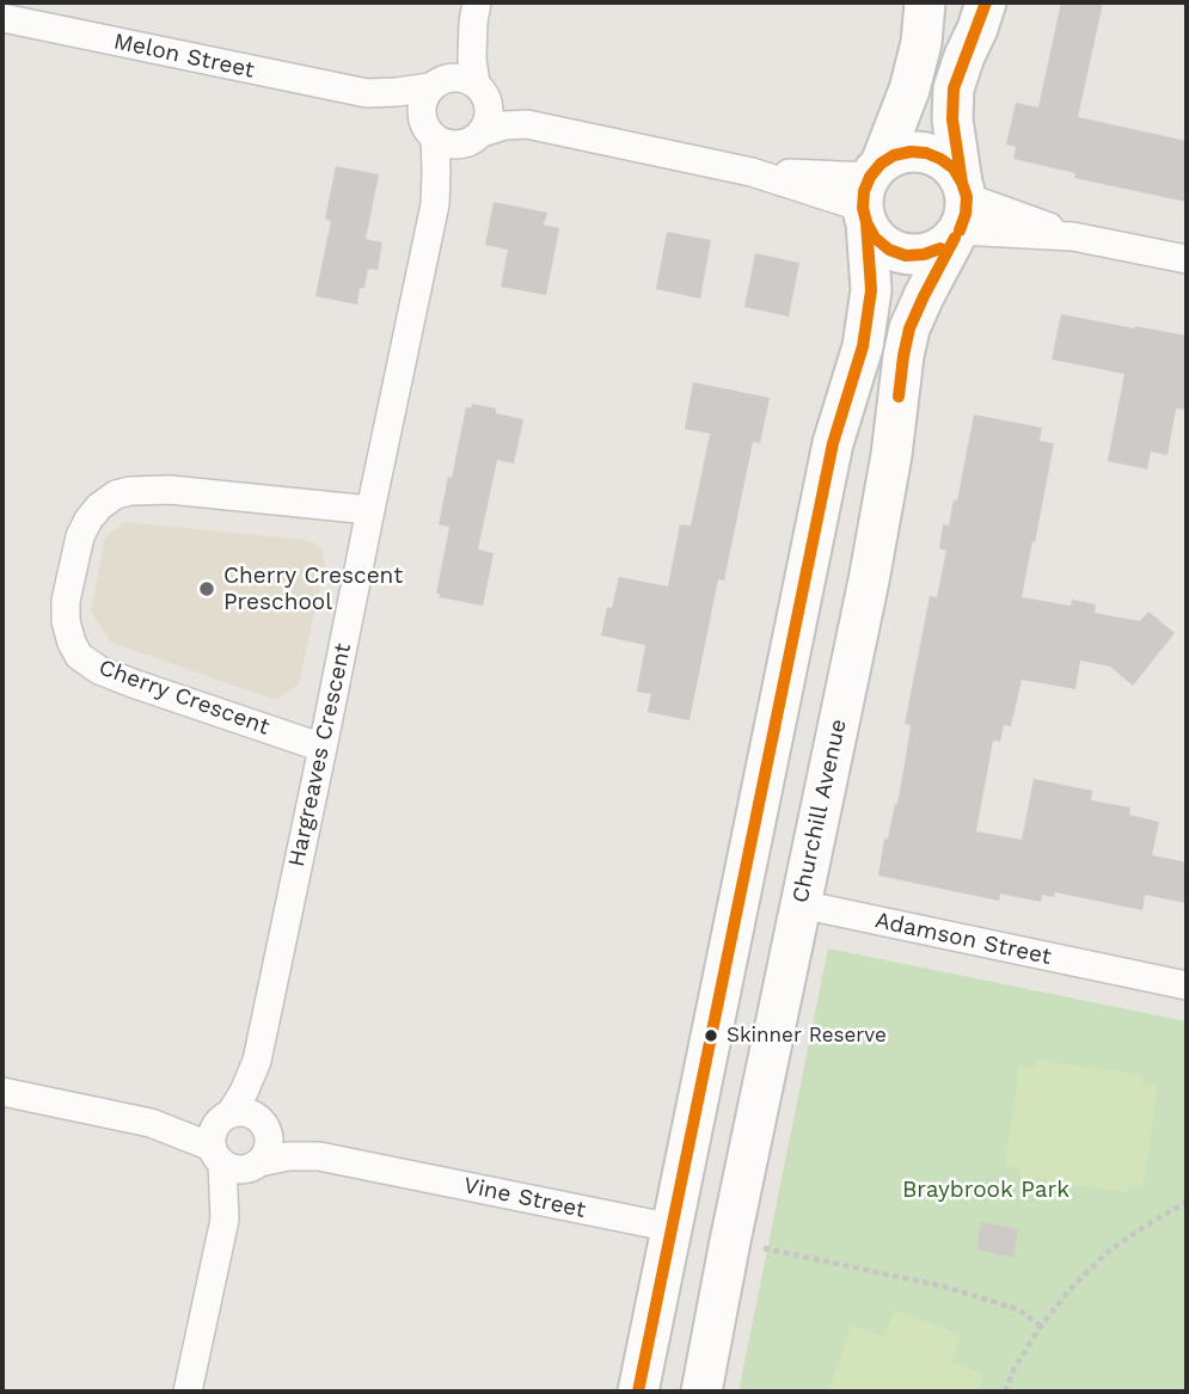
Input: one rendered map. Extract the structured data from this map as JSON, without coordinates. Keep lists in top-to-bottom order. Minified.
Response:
{"streets":{"main road":["Churchill Avenue","Adamson Street","Vine Street"],"street":["Melon Street","Cherry Crescent","Hargreaves Crescent"]},"crossings":[["Melon Street","Hargreaves Crescent"],["Cherry Crescent","Hargreaves Crescent"],["Hargreaves Crescent","Vine Street"],["Churchill Avenue","Adamson Street"],["Churchill Avenue","Vine Street"]],"parks":["Braybrook Park"],"places":["Cherry Crescent Preschool","Skinner Reserve"]}
